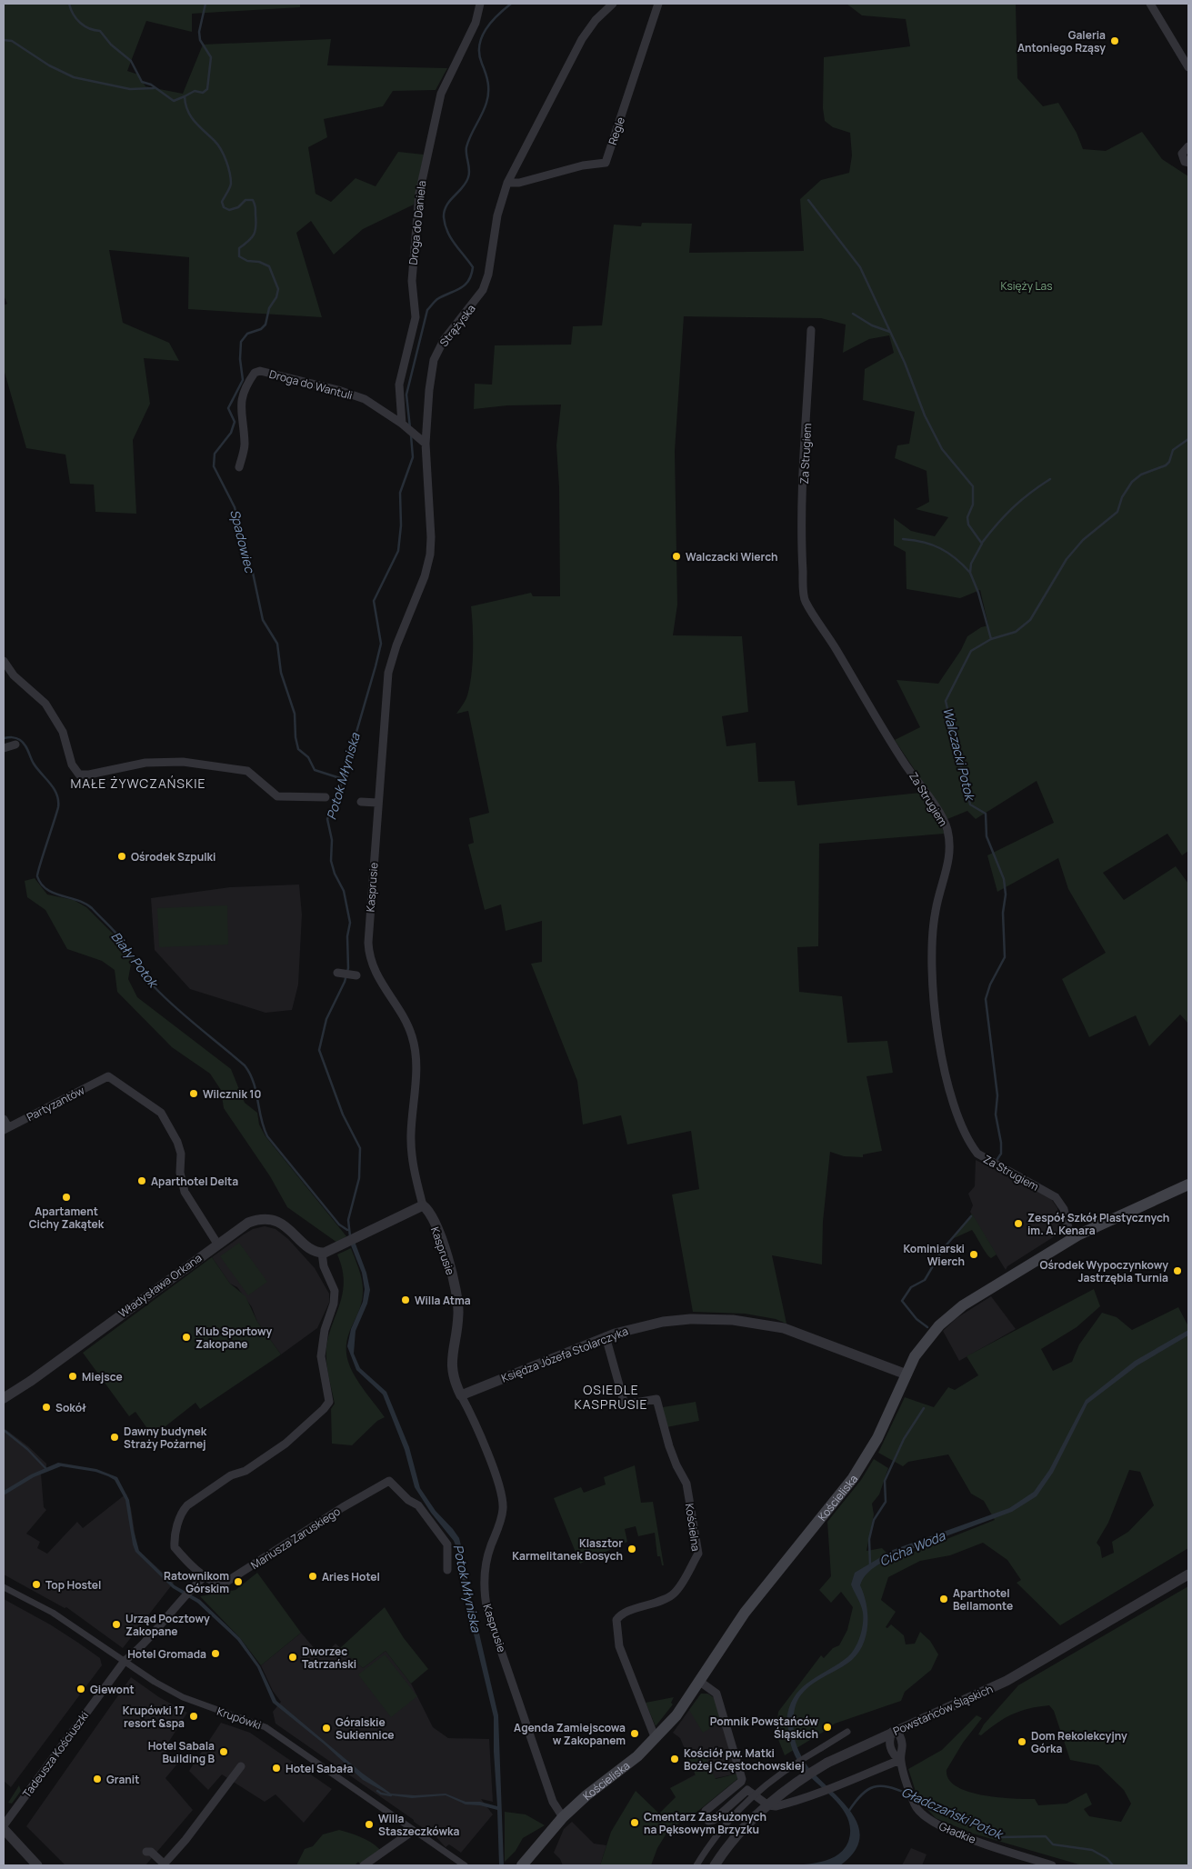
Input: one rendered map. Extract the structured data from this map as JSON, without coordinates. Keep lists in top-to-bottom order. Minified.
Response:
{"streets":{"main road":["Kościeliska"],"street":["Regle","Droga do Daniela","Strążyska","Droga do Wantuli","Za Strugiem","Kasprusie","Partyzantów","Władysława Orkana","Księdza Józefa Stolarczyka","Kościelna","Mariusza Zaruskiego","Powstańców Śląskich","Krupówki","Tadeusza Kościuszki","Gładkie"]},"crossings":[["Regle","Strążyska"],["Droga do Daniela","Droga do Wantuli"],["Strążyska","Droga do Wantuli"],["Strążyska","Kasprusie"],["Za Strugiem","Kościeliska"],["Kasprusie","Księdza Józefa Stolarczyka"],["Kasprusie","Kościeliska"],["Partyzantów","Władysława Orkana"],["Księdza Józefa Stolarczyka","Kościeliska"],["Księdza Józefa Stolarczyka","Kościelna"],["Kościeliska","Kościelna"],["Powstańców Śląskich","Gładkie"],["Krupówki","Tadeusza Kościuszki"]],"districts":["MAŁE ŻYWCZAŃSKIE","OSIEDLE KASPRUSIE"],"water":["Spadowiec","Walczacki Potok","Potok Młyniska","Biały Potok","Cicha Woda","Gładczański Potok"],"parks":["Księży Las"],"places":["Galeria Antoniego Rząsy","Walczacki Wierch","Ośrodek Szpulki","Wilcznik 10","Aparthotel Delta","Apartament Cichy Zakątek","Zespół Szkół Plastycznych im. A. Kenara","Kominiarski Wierch","Ośrodek Wypoczynkowy Jastrzębia Turnia","Willa Atma","Klub Sportowy Zakopane","Miejsce","Sokół","Dawny budynek Straży Pożarnej","Klasztor Karmelitanek Bosych","Aries Hotel","Ratownikom Górskim","Top Hostel","Aparthotel Bellamonte","Urząd Pocztowy Zakopane","Hotel Gromada","Dworzec Tatrzański","Giewont","Krupówki 17 resort &spa","Pomnik Powstańców Śląskich","Góralskie Sukiennice","Agenda Zamiejscowa w Zakopanem","Dom Rekolekcyjny Górka","Hotel Sabala Building B","Kościół pw. Matki Bożej Częstochowskiej","Hotel Sabała","Granit","Cmentarz Zasłużonych na Pęksowym Brzyzku","Willa Staszeczkówka"]}
